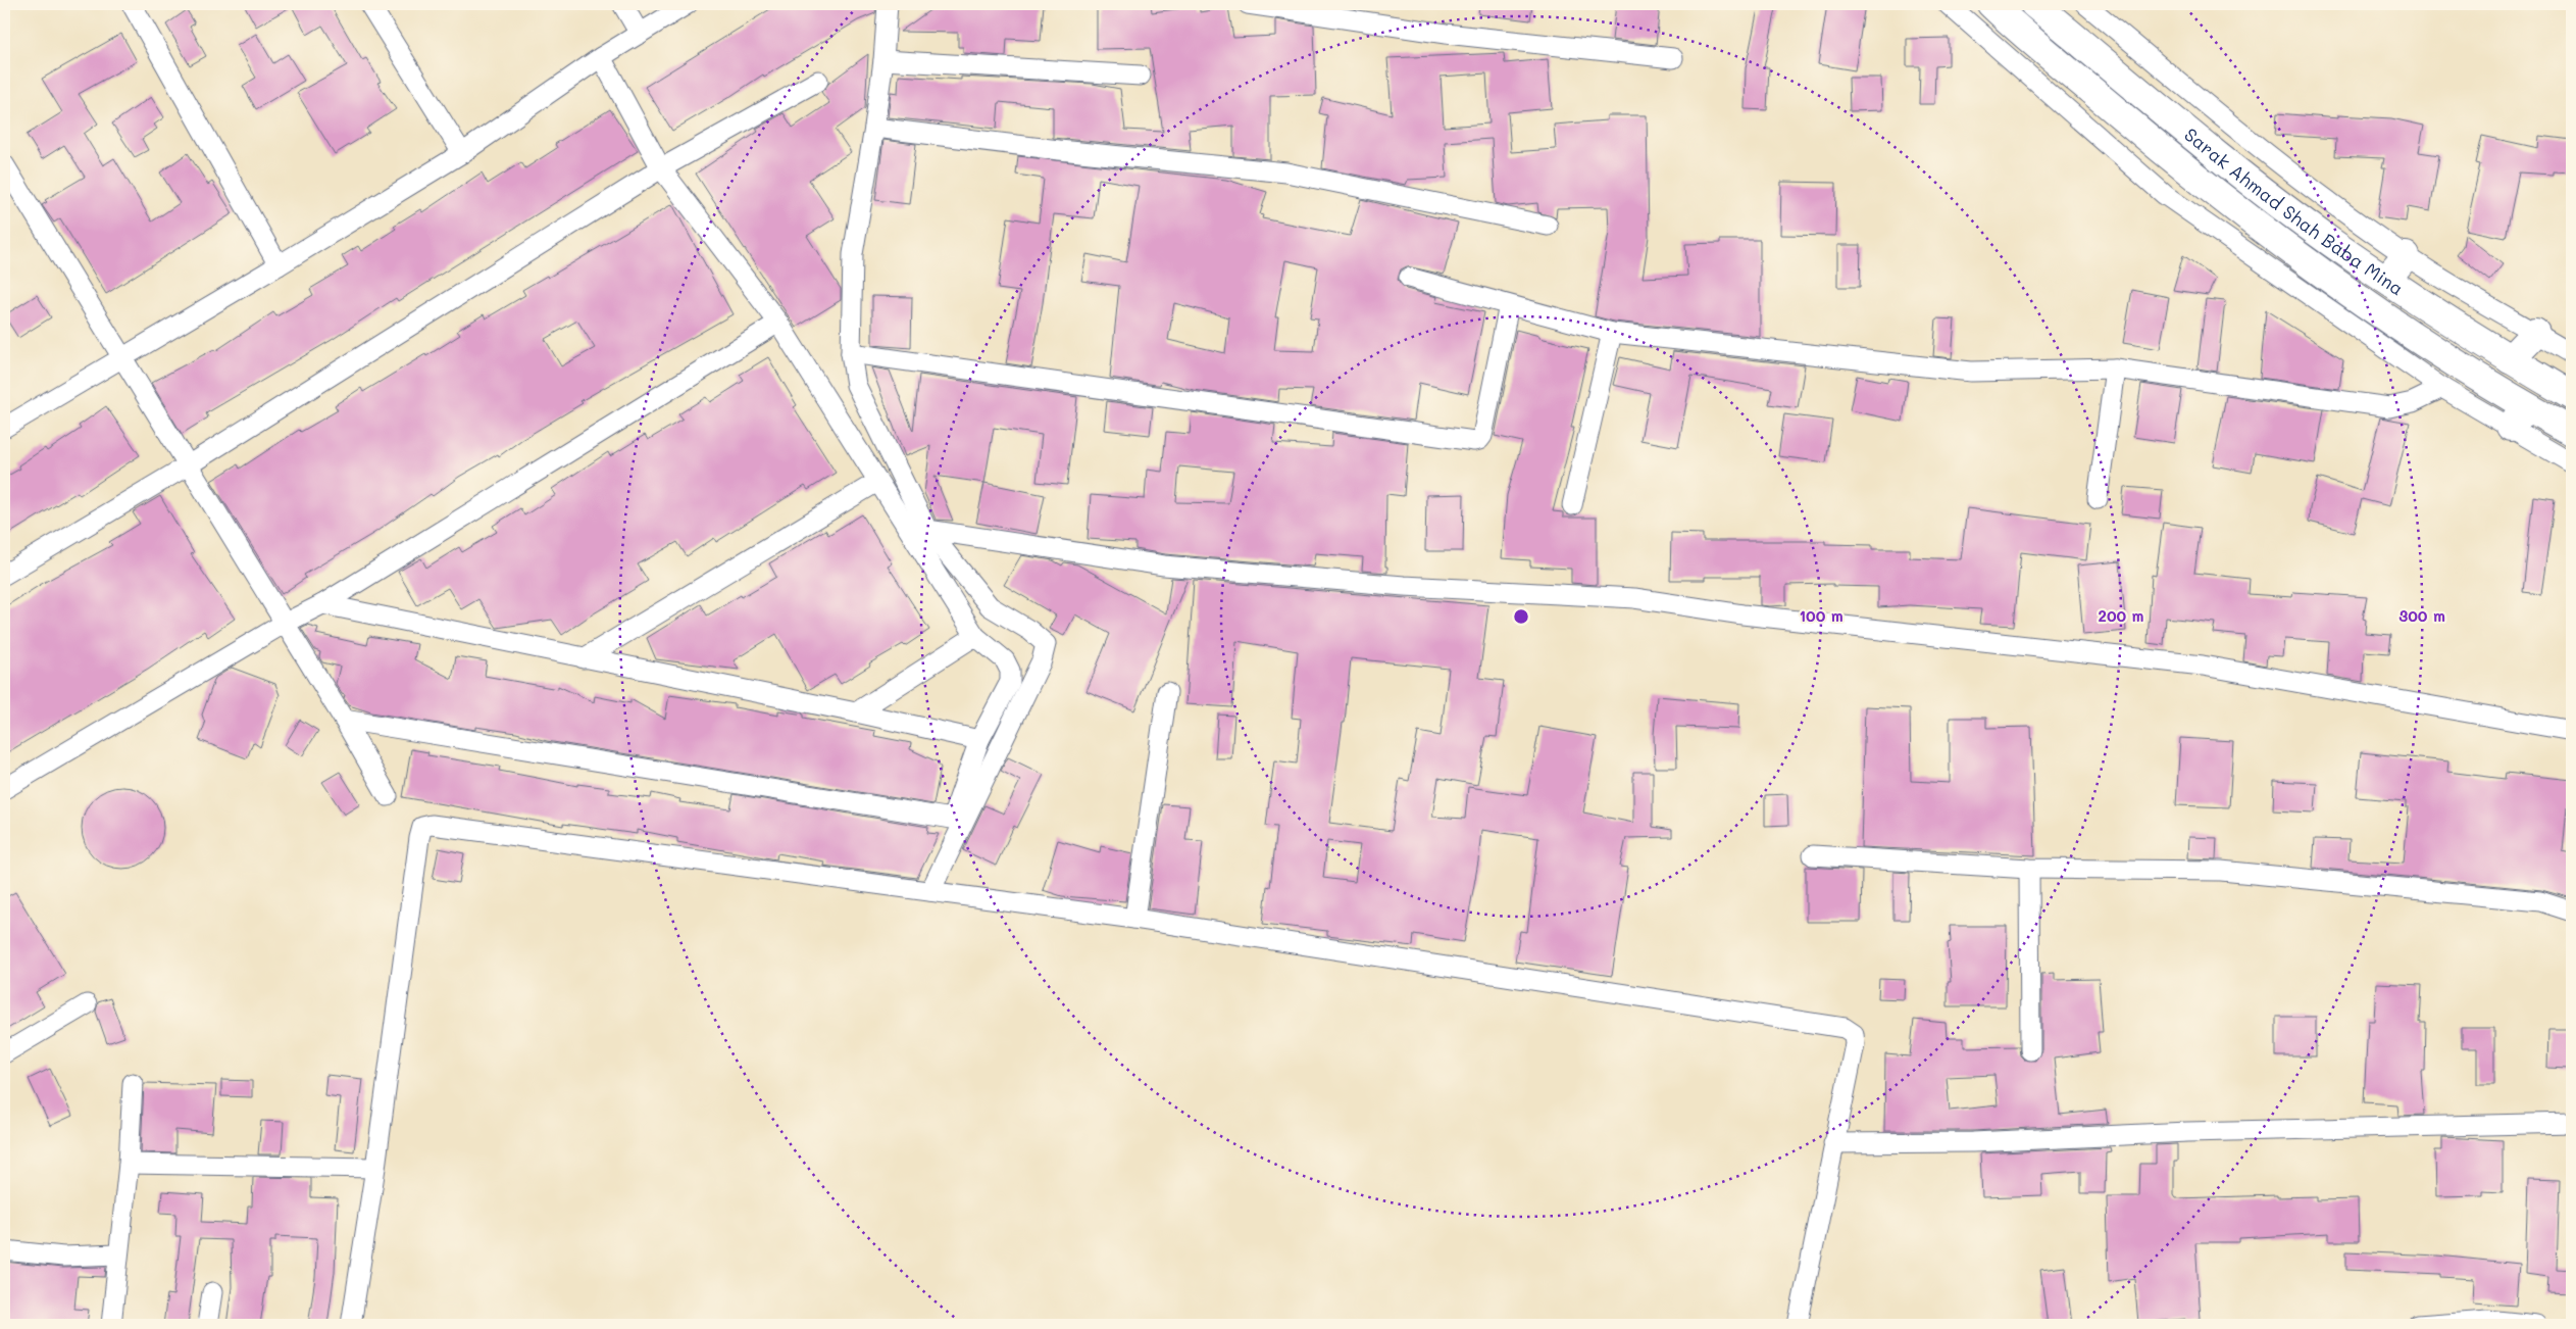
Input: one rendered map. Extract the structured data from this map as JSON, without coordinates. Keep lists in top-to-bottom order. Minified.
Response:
{"streets":{"highway":["Sarak Ahmad Shah Baba Mina"]},"rings":["100 m","200 m","300 m"]}
